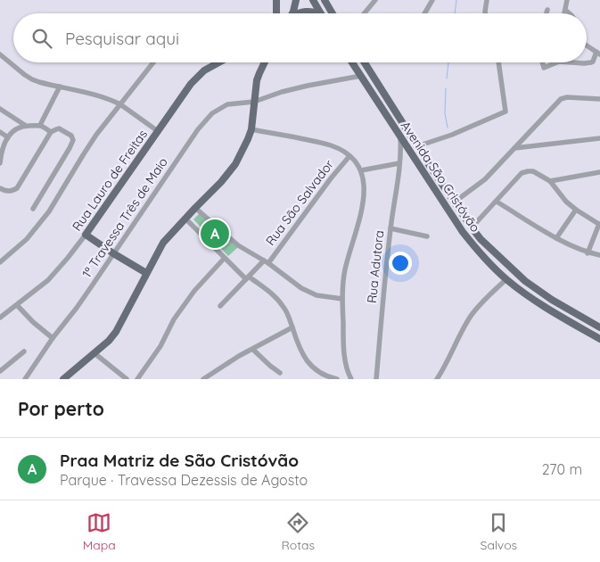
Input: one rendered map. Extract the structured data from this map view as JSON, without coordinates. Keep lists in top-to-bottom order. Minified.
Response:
{"streets":{"main road":["Avenida São Cristóvão","Rua Lauro de Freitas"],"street":["Rua São Salvador","1ª Travessa Três de Maio","Rua Adutora"]},"crossings":[["Avenida São Cristóvão","1ª Travessa Três de Maio"],["Avenida São Cristóvão","Rua Adutora"]],"page":{"search":"Pesquisar aqui","pins":"A","heading":"Por perto","list":[{"mark":"A","name":"Praa Matriz de São Cristóvão","note":"Parque · Travessa Dezessis de Agosto","value":"270 m"}],"nav":["Mapa","Rotas","Salvos"]}}
